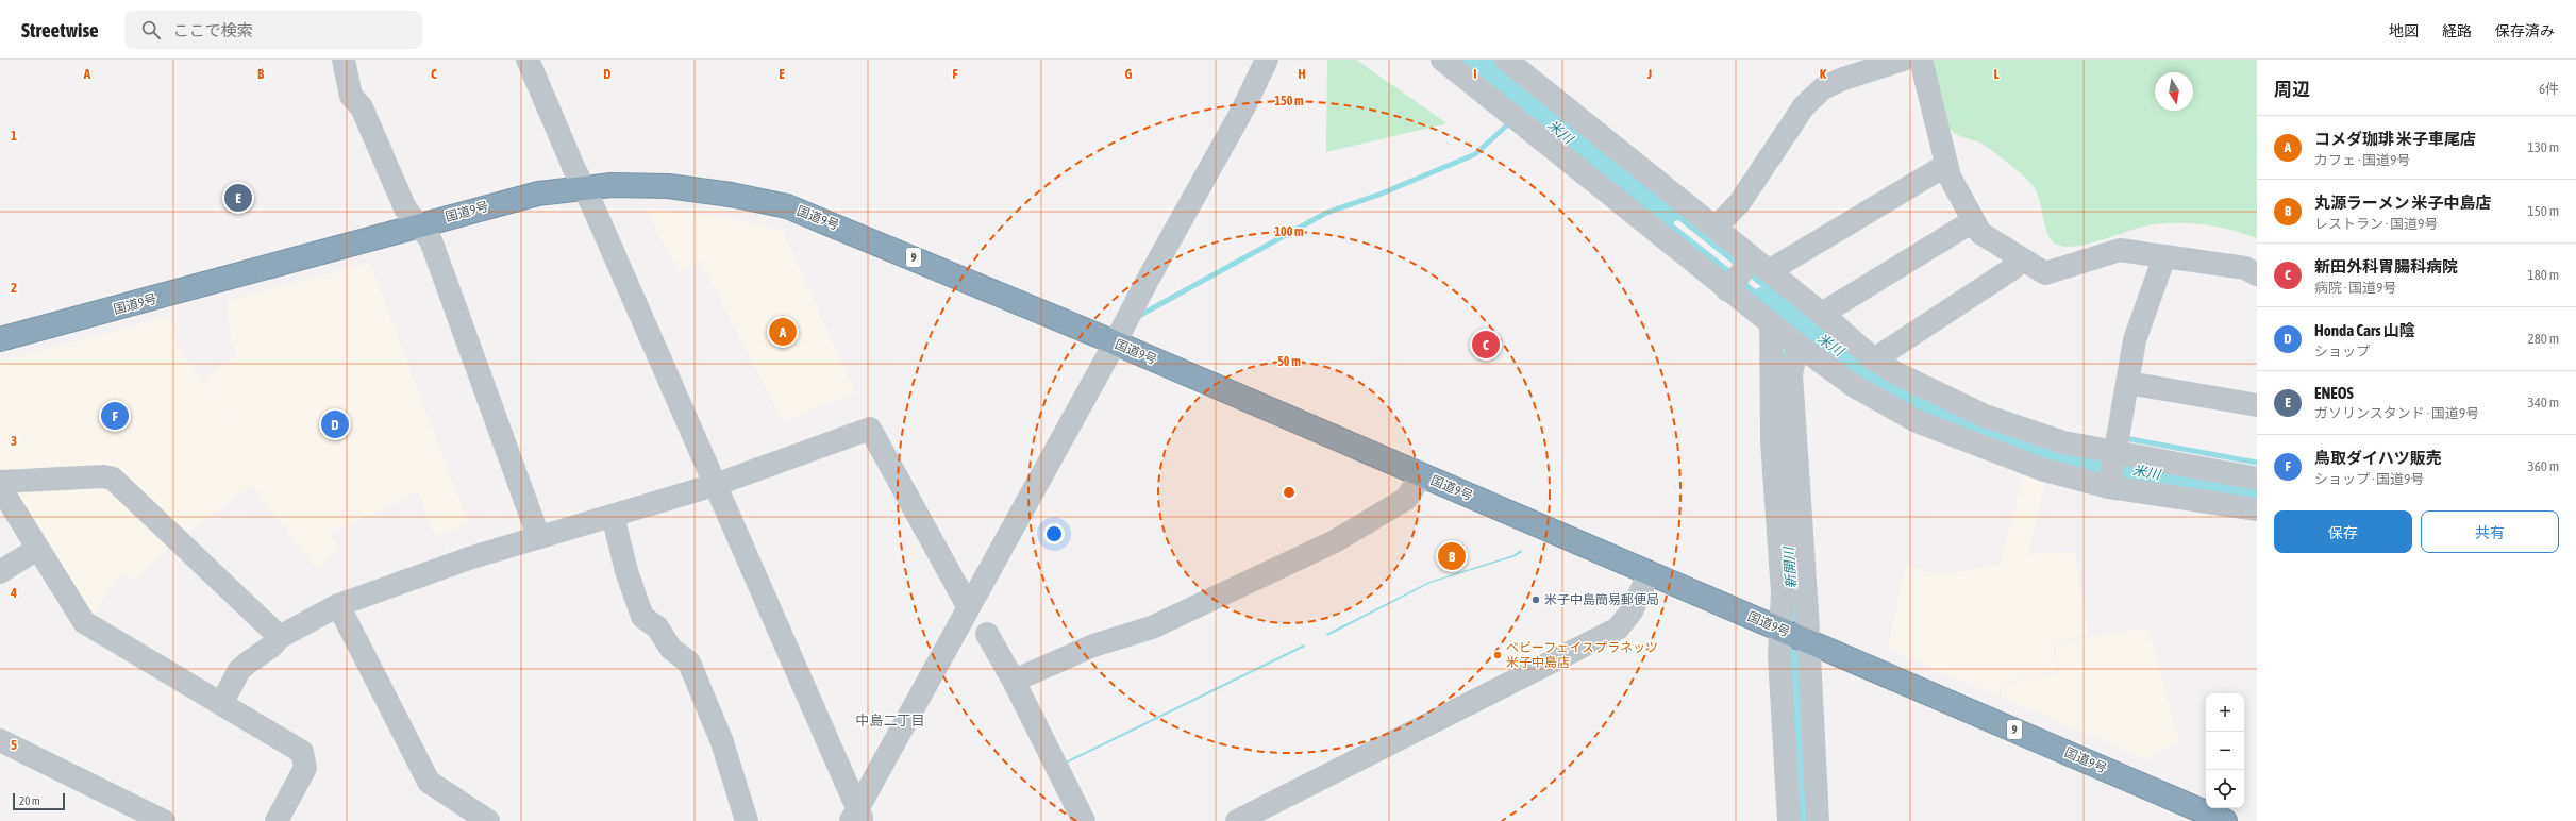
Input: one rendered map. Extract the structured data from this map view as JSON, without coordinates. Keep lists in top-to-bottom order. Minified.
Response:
{"streets":{"highway":["国道9号","9"]},"districts":["中島二丁目"],"water":["米川","新開川"],"places":["米子中島簡易郵便局","ベビーフェイスプラネッツ 米子中島店"],"scale_bar":"20 m","north":"bottom","page":{"header":"Streetwise","search":"ここで検索","nav":["地図","経路","保存済み"],"heading":["周辺","6件"],"list":[{"mark":"A","name":"コメダ珈琲 米子車尾店","note":"カフェ · 国道9号","value":"130 m"},{"mark":"B","name":"丸源ラーメン 米子中島店","note":"レストラン · 国道9号","value":"150 m"},{"mark":"C","name":"新田外科胃腸科病院","note":"病院 · 国道9号","value":"180 m"},{"mark":"D","name":"Honda Cars 山陰","note":"ショップ","value":"280 m"},{"mark":"E","name":"ENEOS","note":"ガソリンスタンド · 国道9号","value":"340 m"},{"mark":"F","name":"鳥取ダイハツ販売","note":"ショップ · 国道9号","value":"360 m"}],"pins":["E","A","C","F","D","B"],"buttons":["保存","共有"],"map_buttons":["+","−"],"scale":"20 m"},"grid":{"columns":["A","B","C","D","E","F","G","H","I","J","K","L"],"rows":["1","2","3","4","5"]},"rings":["150 m","100 m","50 m"]}
